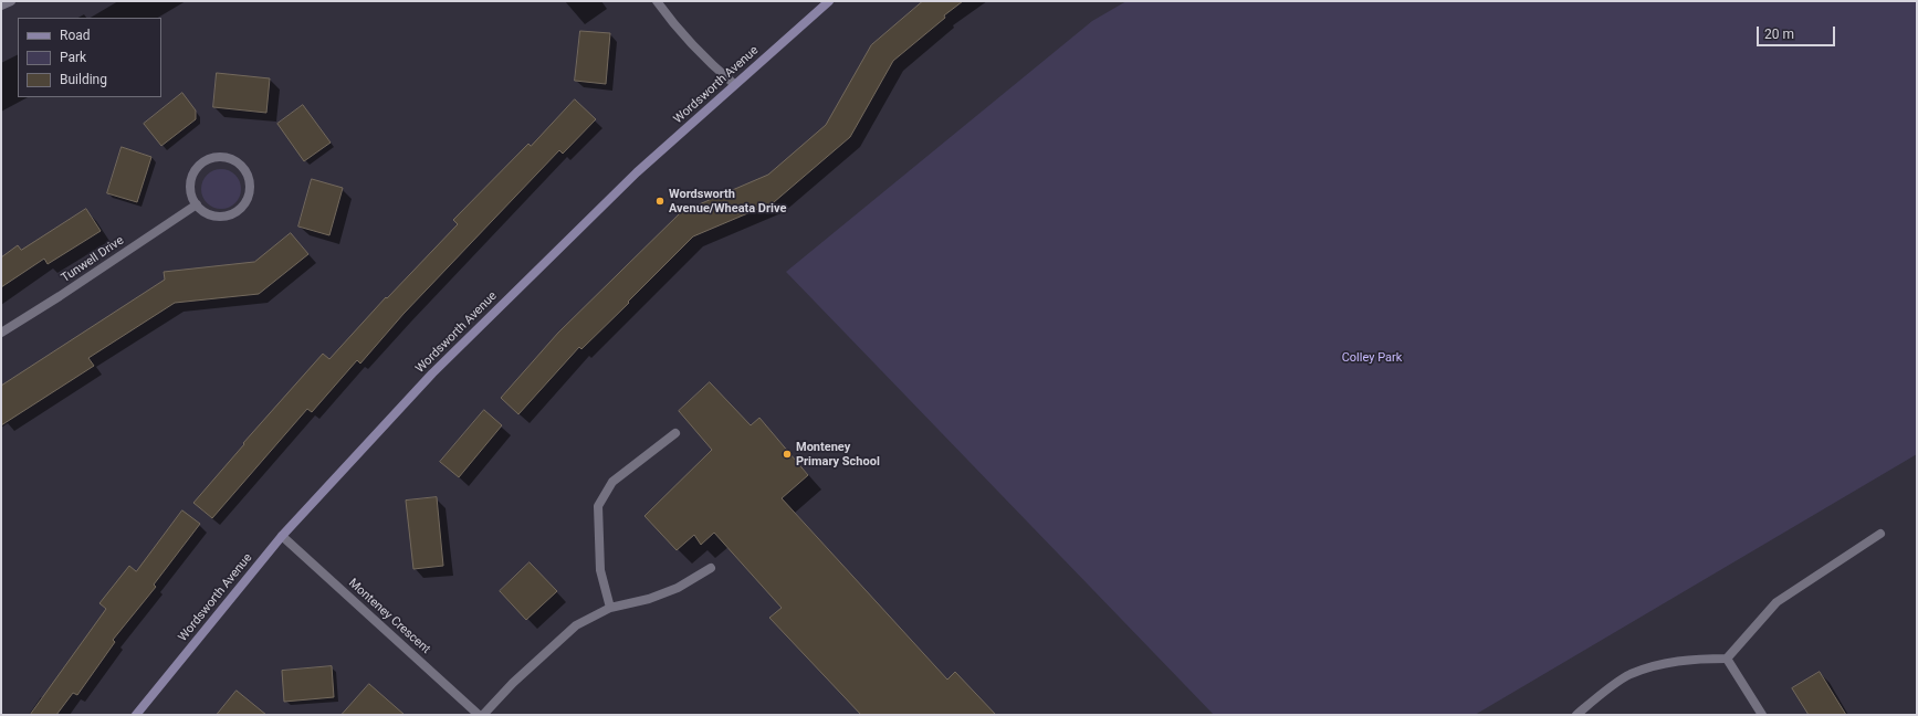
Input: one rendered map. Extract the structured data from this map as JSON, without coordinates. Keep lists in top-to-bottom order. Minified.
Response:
{"streets":{"street":["Wordsworth Avenue","Tunwell Drive","Monteney Crescent"]},"crossings":[["Wordsworth Avenue","Monteney Crescent"]],"parks":["Colley Park"],"places":["Wordsworth Avenue/Wheata Drive","Monteney Primary School"],"legend":["Road","Park","Building"],"scale_bar":"20 m"}
